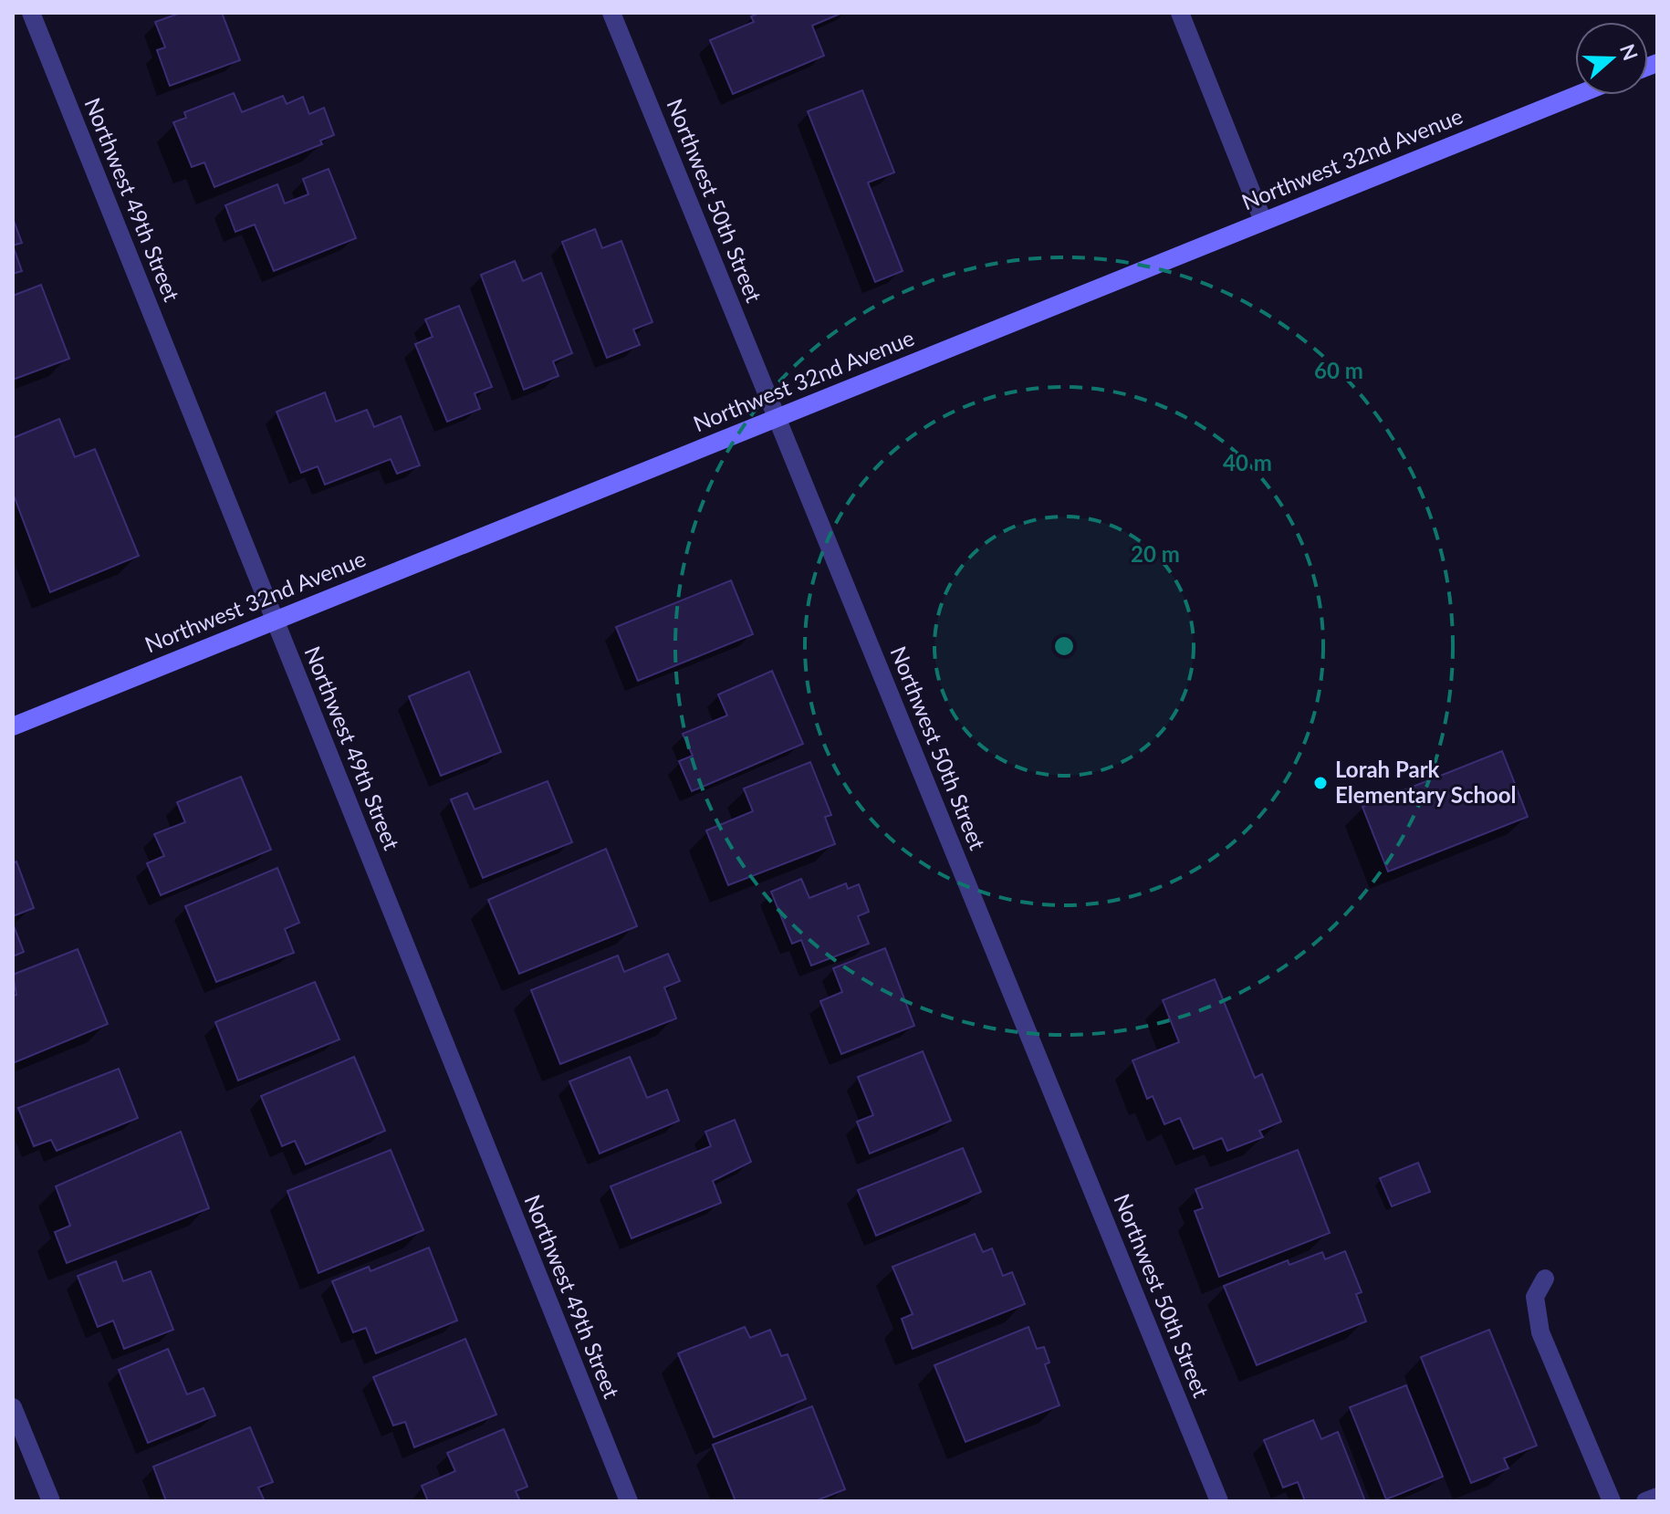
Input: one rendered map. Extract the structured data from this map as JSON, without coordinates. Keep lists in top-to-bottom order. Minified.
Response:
{"streets":{"main road":["Northwest 32nd Avenue"],"street":["Northwest 49th Street","Northwest 50th Street"]},"crossings":[["Northwest 32nd Avenue","Northwest 49th Street"],["Northwest 32nd Avenue","Northwest 50th Street"]],"places":["Lorah Park Elementary School"],"north":"right","rings":["60 m","40 m","20 m"]}
